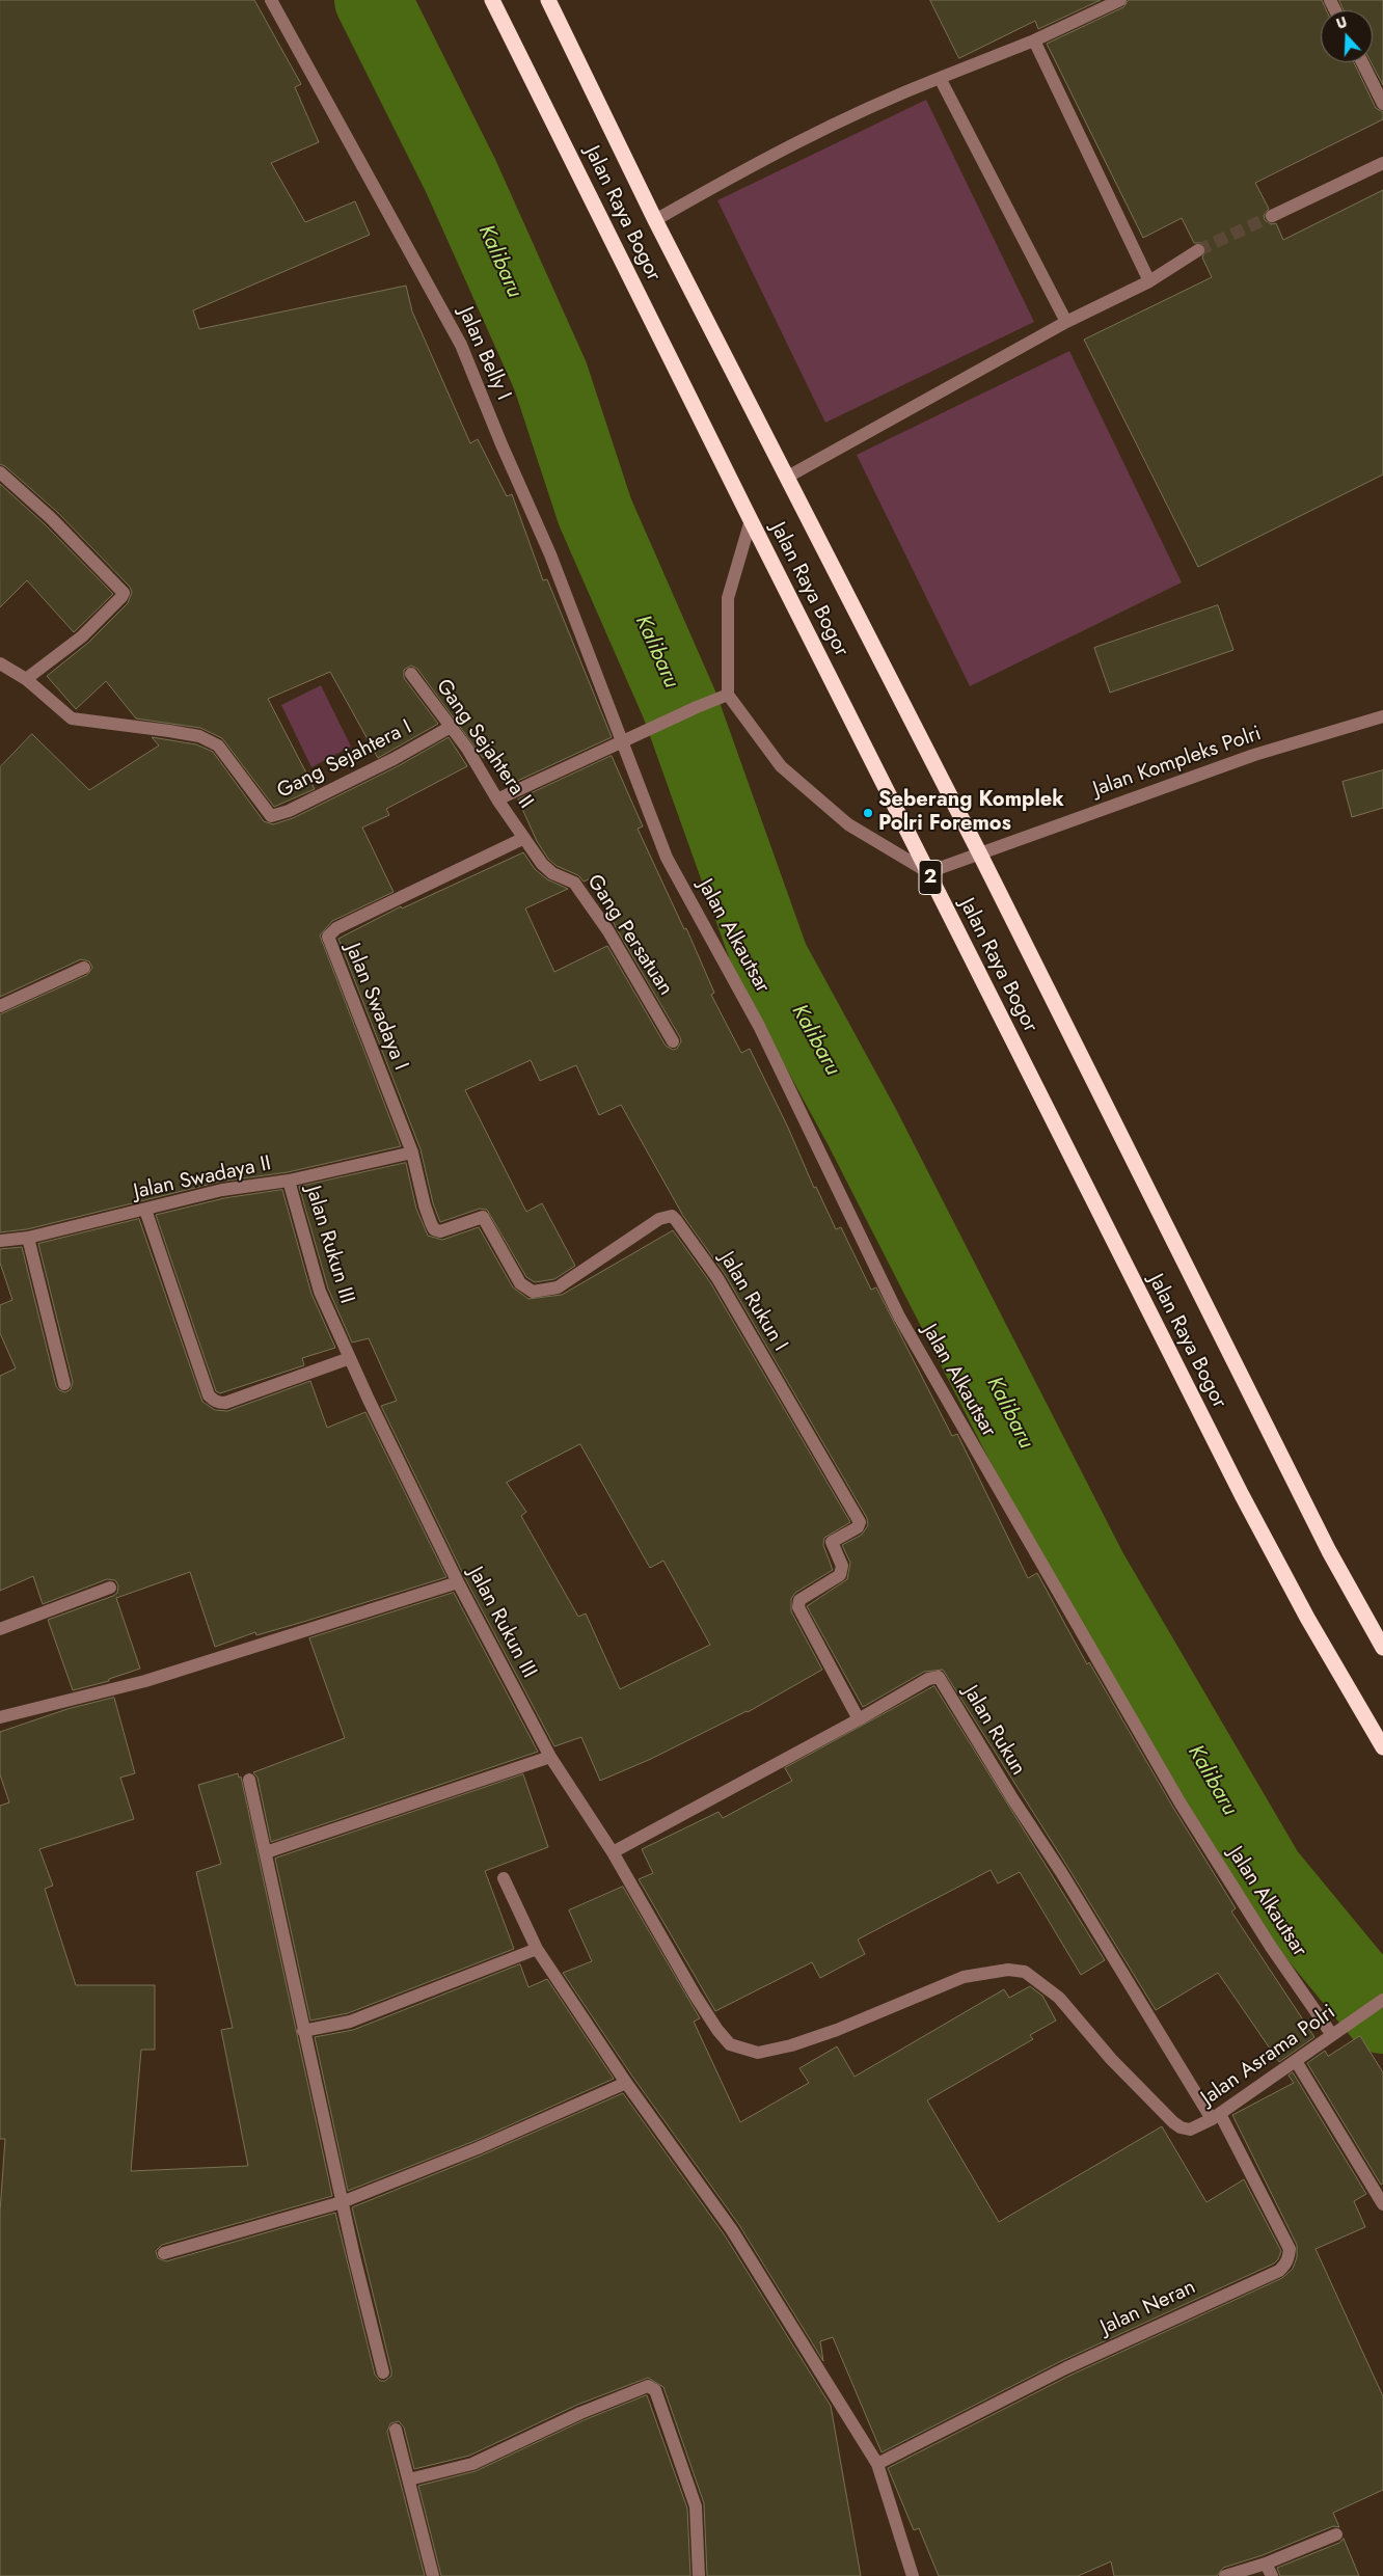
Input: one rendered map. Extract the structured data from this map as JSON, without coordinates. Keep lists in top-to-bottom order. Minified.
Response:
{"streets":{"highway":["Jalan Raya Bogor","2"],"street":["Jalan Belly I","Gang Sejahtera II","Gang Sejahtera I","Jalan Kompleks Polri","Gang Persatuan","Jalan Alkautsar","Jalan Swadaya I","Jalan Swadaya II","Jalan Rukun III","Jalan Rukun I","Jalan Rukun","Jalan Asrama Polri","Jalan Neran"]},"crossings":[["Jalan Raya Bogor","Jalan Kompleks Polri"],["Jalan Belly I","Jalan Alkautsar"],["Gang Sejahtera II","Gang Sejahtera I"],["Gang Sejahtera II","Gang Persatuan"],["Gang Sejahtera II","Jalan Swadaya I"],["Gang Persatuan","Jalan Swadaya I"],["Jalan Alkautsar","Jalan Asrama Polri"],["Jalan Swadaya I","Jalan Swadaya II"],["Jalan Swadaya I","Jalan Rukun I"],["Jalan Swadaya II","Jalan Rukun III"],["Jalan Swadaya II","Jalan Rukun I"],["Jalan Rukun III","Jalan Rukun"],["Jalan Rukun III","Jalan Asrama Polri"],["Jalan Rukun I","Jalan Rukun"],["Jalan Rukun","Jalan Asrama Polri"],["Jalan Rukun","Jalan Neran"],["Jalan Asrama Polri","Jalan Neran"]],"water":["Kalibaru"],"places":["Seberang Komplek Polri Foremos"],"north":"top"}
